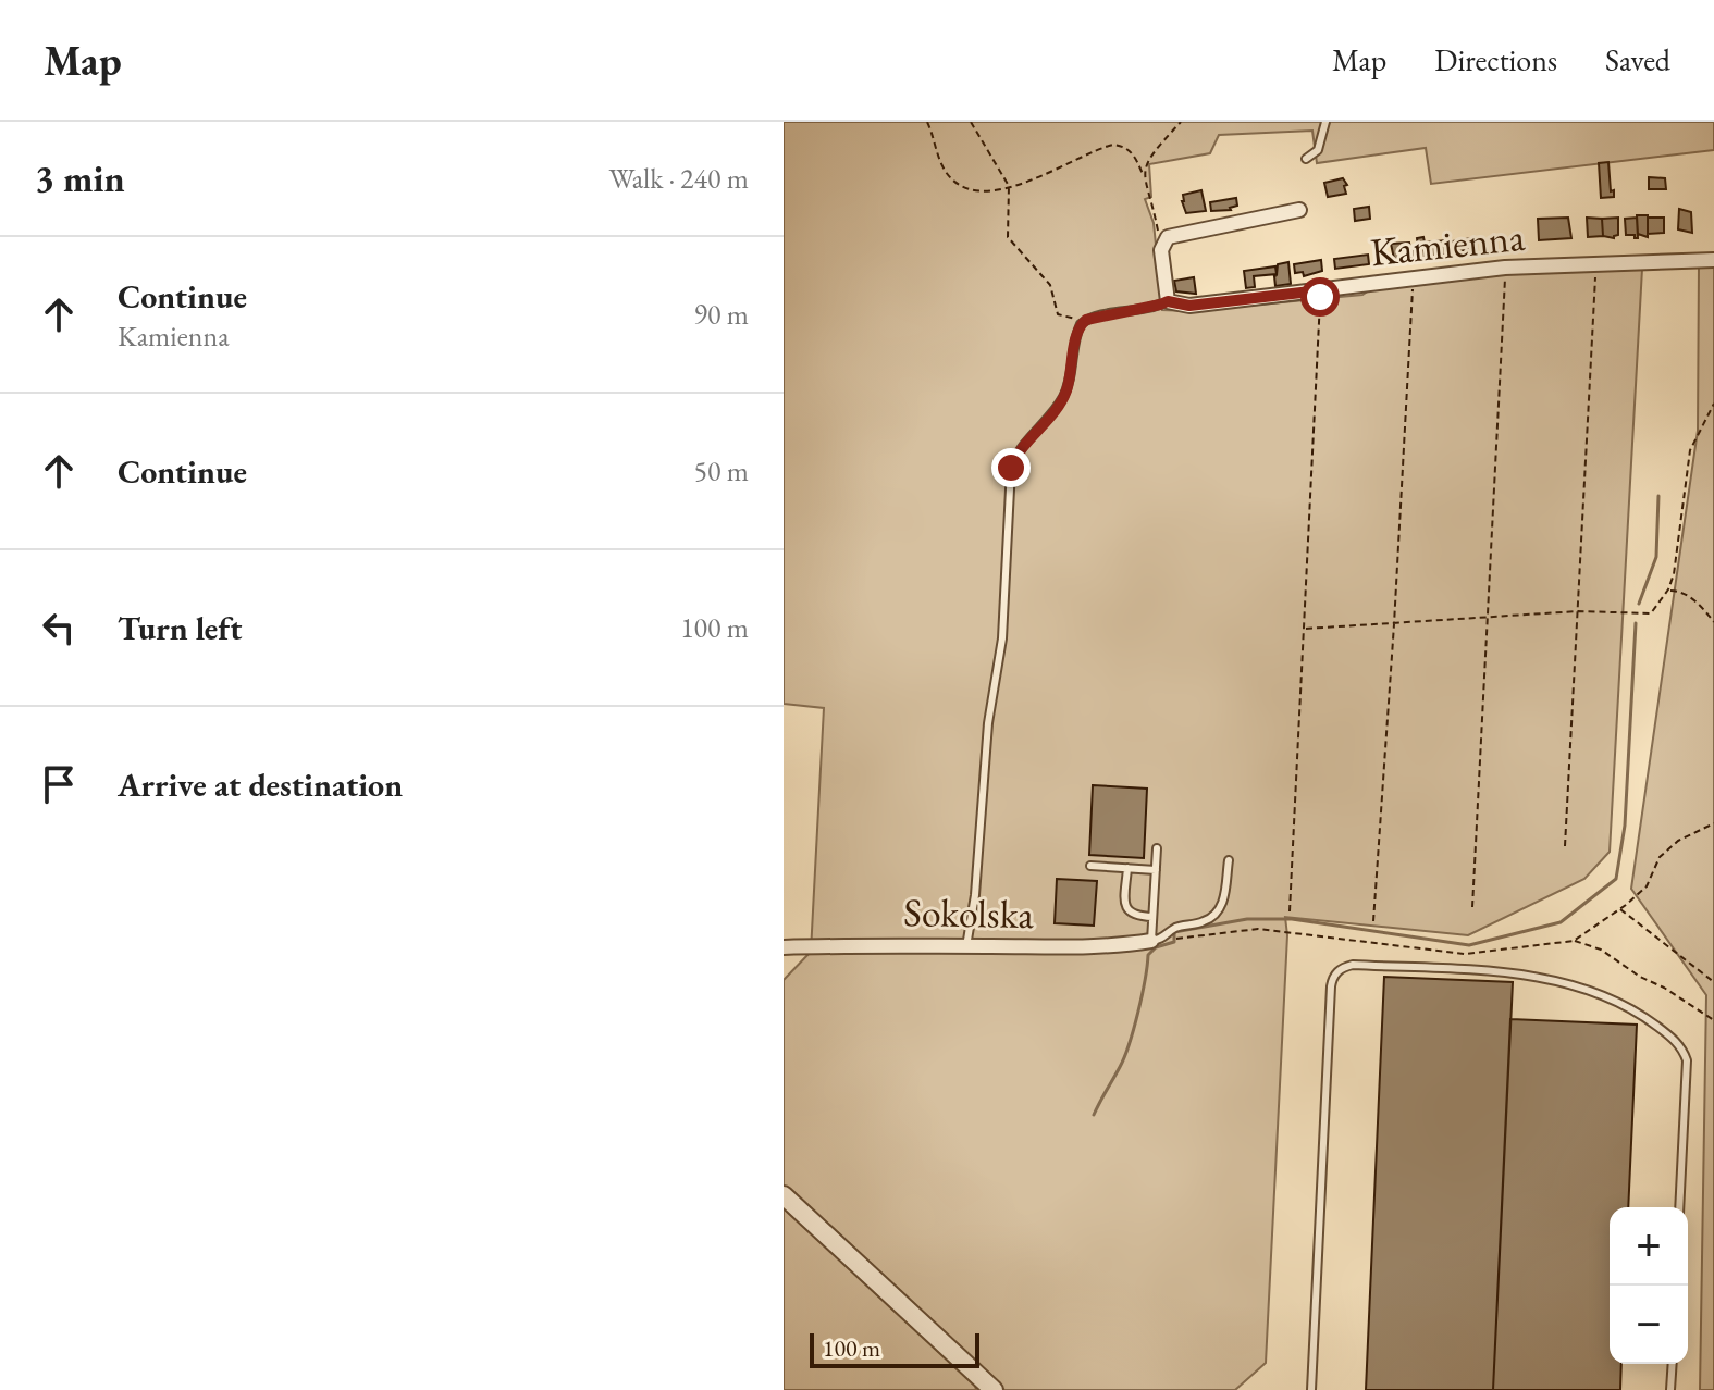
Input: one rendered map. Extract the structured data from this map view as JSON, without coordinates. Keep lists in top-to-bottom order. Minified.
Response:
{"streets":{"street":["Kamienna","Sokolska"]},"scale_bar":"100 m","page":{"header":"Map","nav":["Map","Directions","Saved"],"heading":["3 min","Walk · 240 m"],"list":[["Continue","Kamienna","90 m"],["Continue","50 m"],["Turn left","100 m"],"Arrive at destination"],"map_buttons":["+","−"],"scale":"100 m"}}
